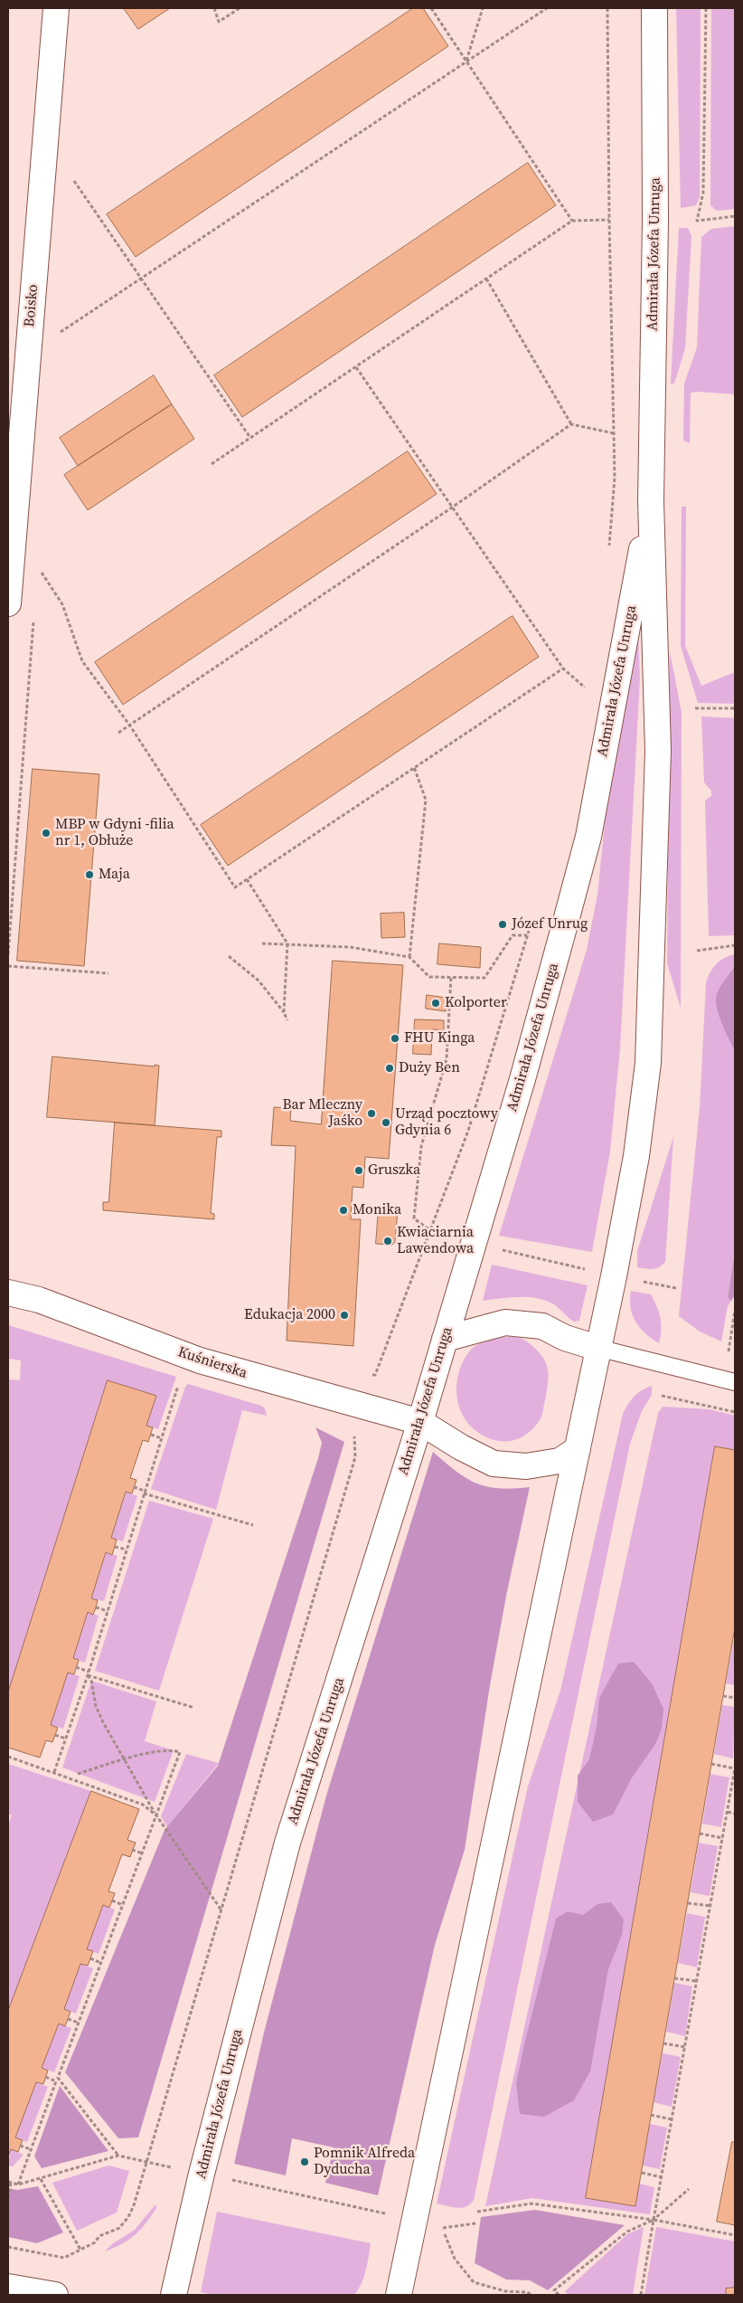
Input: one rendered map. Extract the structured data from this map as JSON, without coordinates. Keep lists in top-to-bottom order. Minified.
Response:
{"streets":{"street":["Admirała Józefa Unruga","Boisko","Kuśnierska"]},"crossings":[["Admirała Józefa Unruga","Kuśnierska"]],"places":["MBP w Gdyni -filia nr 1, Obłuże","Maja","Józef Unrug","Kolporter","FHU Kinga","Duży Ben","Bar Mleczny Jaśko","Urząd pocztowy Gdynia 6","Gruszka","Monika","Kwiaciarnia Lawendowa","Edukacja 2000","Pomnik Alfreda Dyducha"]}
